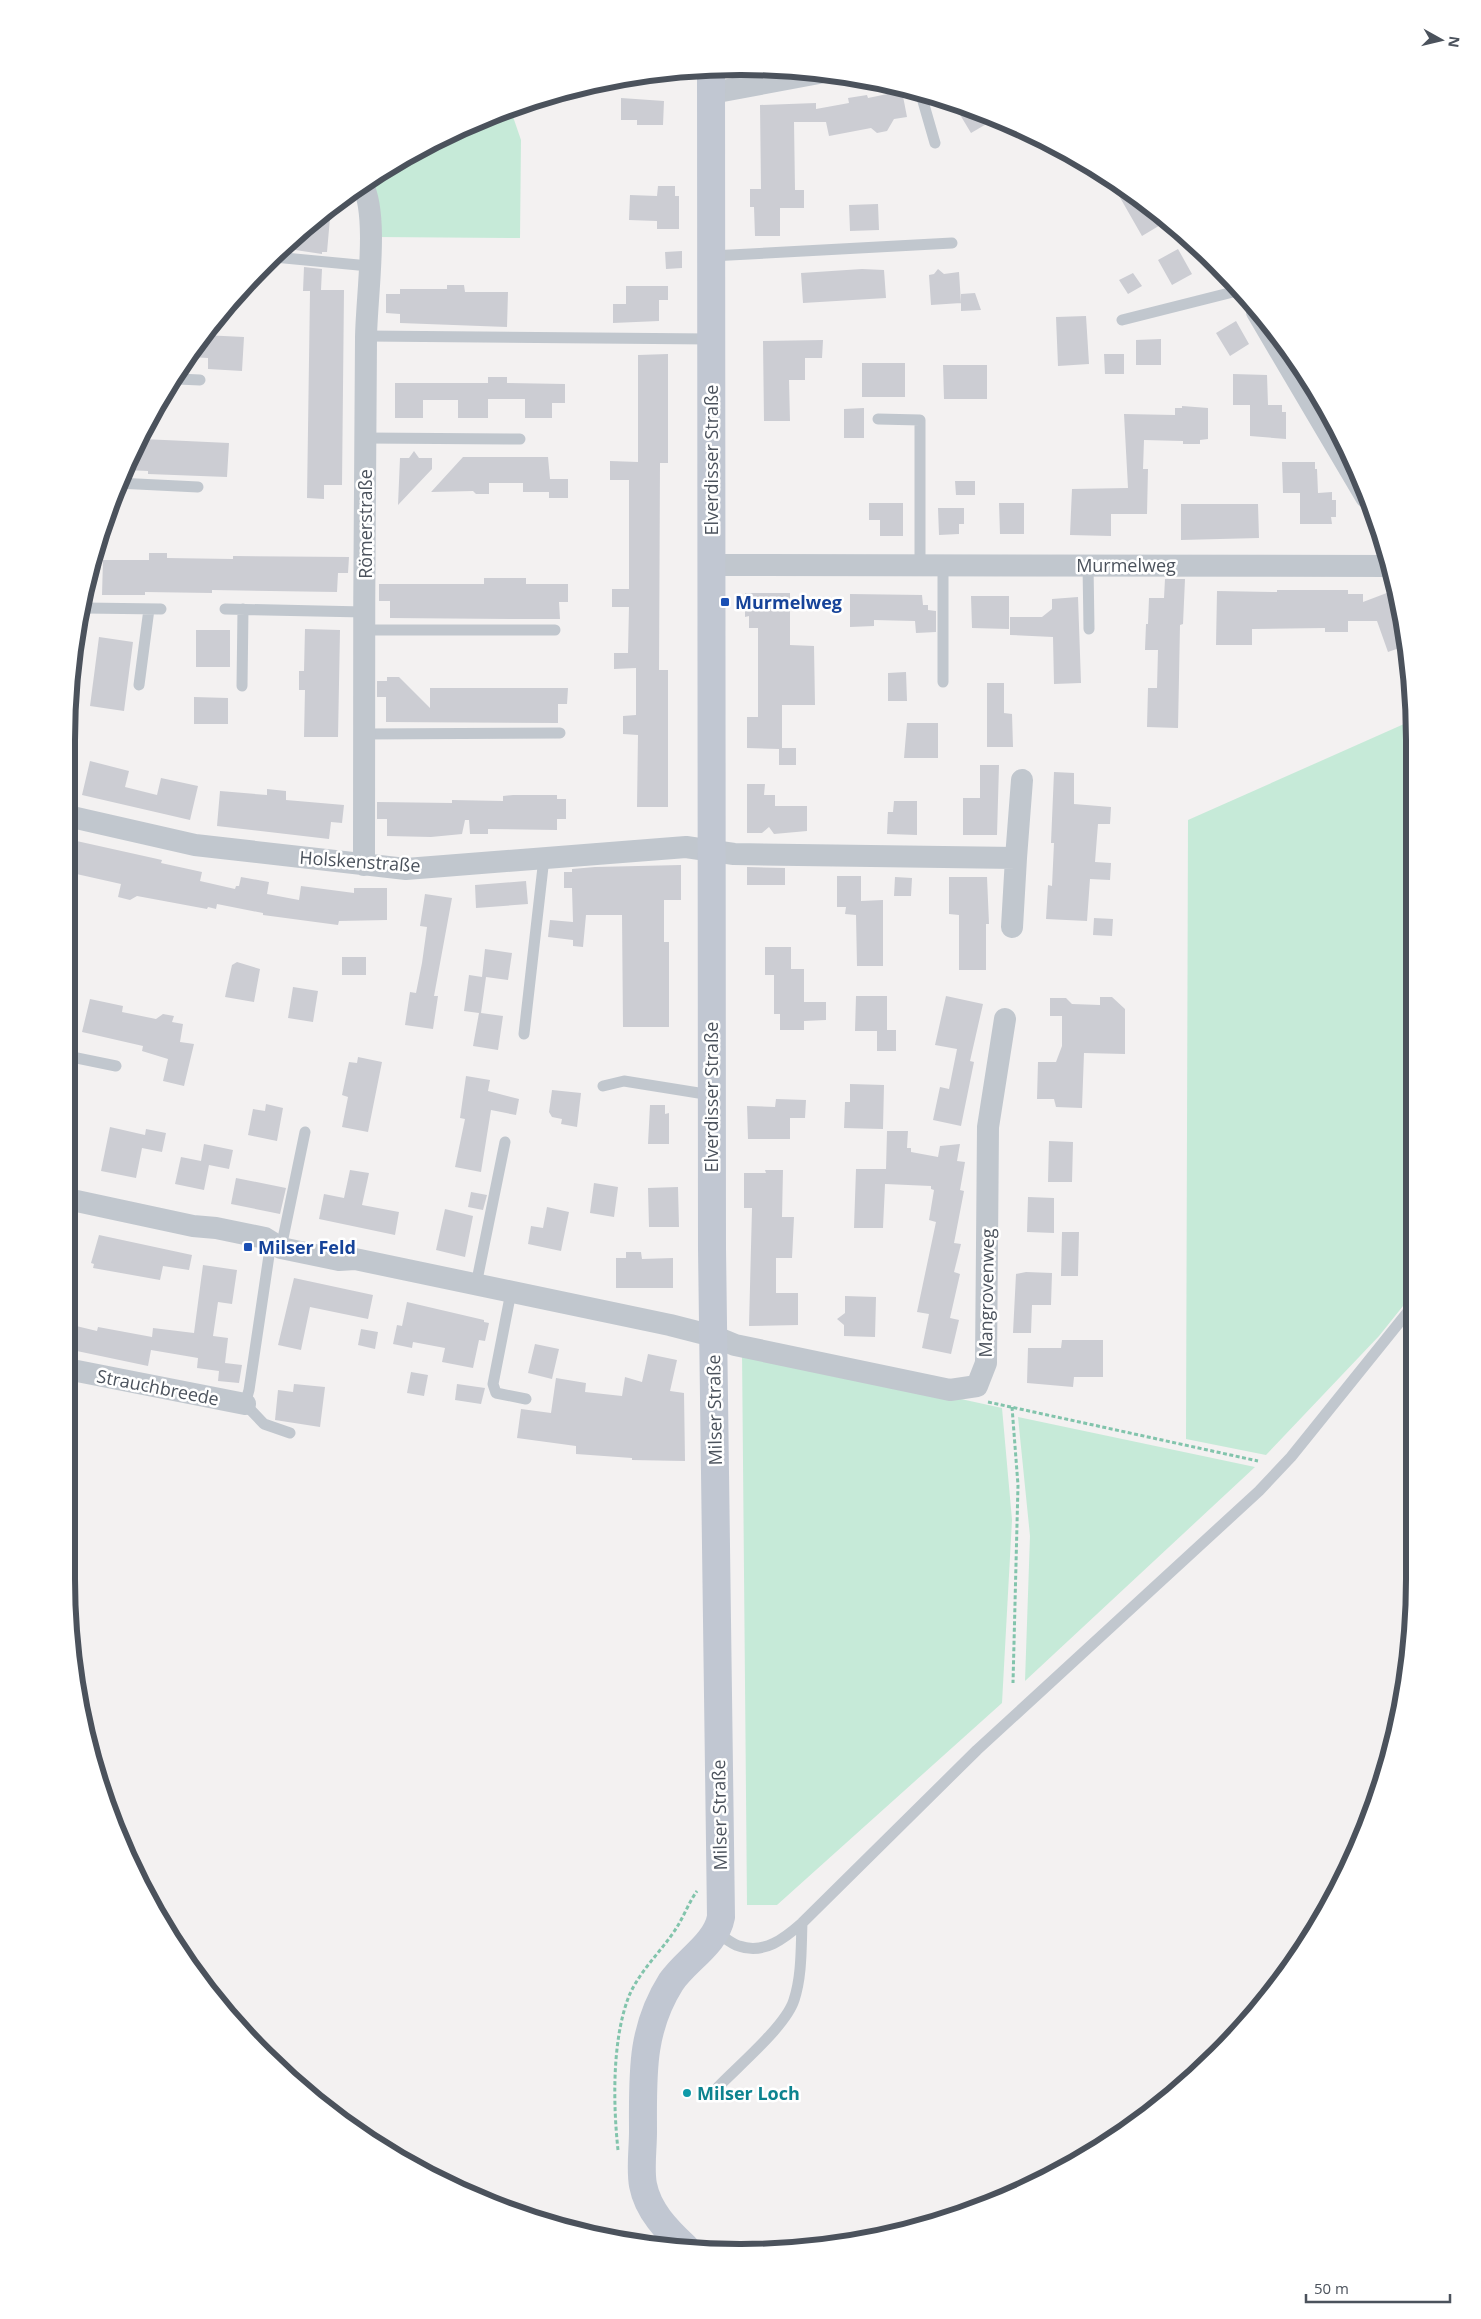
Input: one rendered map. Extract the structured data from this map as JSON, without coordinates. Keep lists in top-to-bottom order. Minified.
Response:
{"streets":{"street":["Elverdisser Straße","Römerstraße","Murmelweg","Holskenstraße","Mangrovenweg","Strauchbreede","Milser Straße"]},"crossings":[["Elverdisser Straße","Murmelweg"],["Elverdisser Straße","Holskenstraße"],["Elverdisser Straße","Milser Straße"],["Römerstraße","Holskenstraße"]],"places":{"transit":["Murmelweg","Milser Feld"],"other":["Milser Loch"]},"scale_bar":"50 m","north":"right"}
